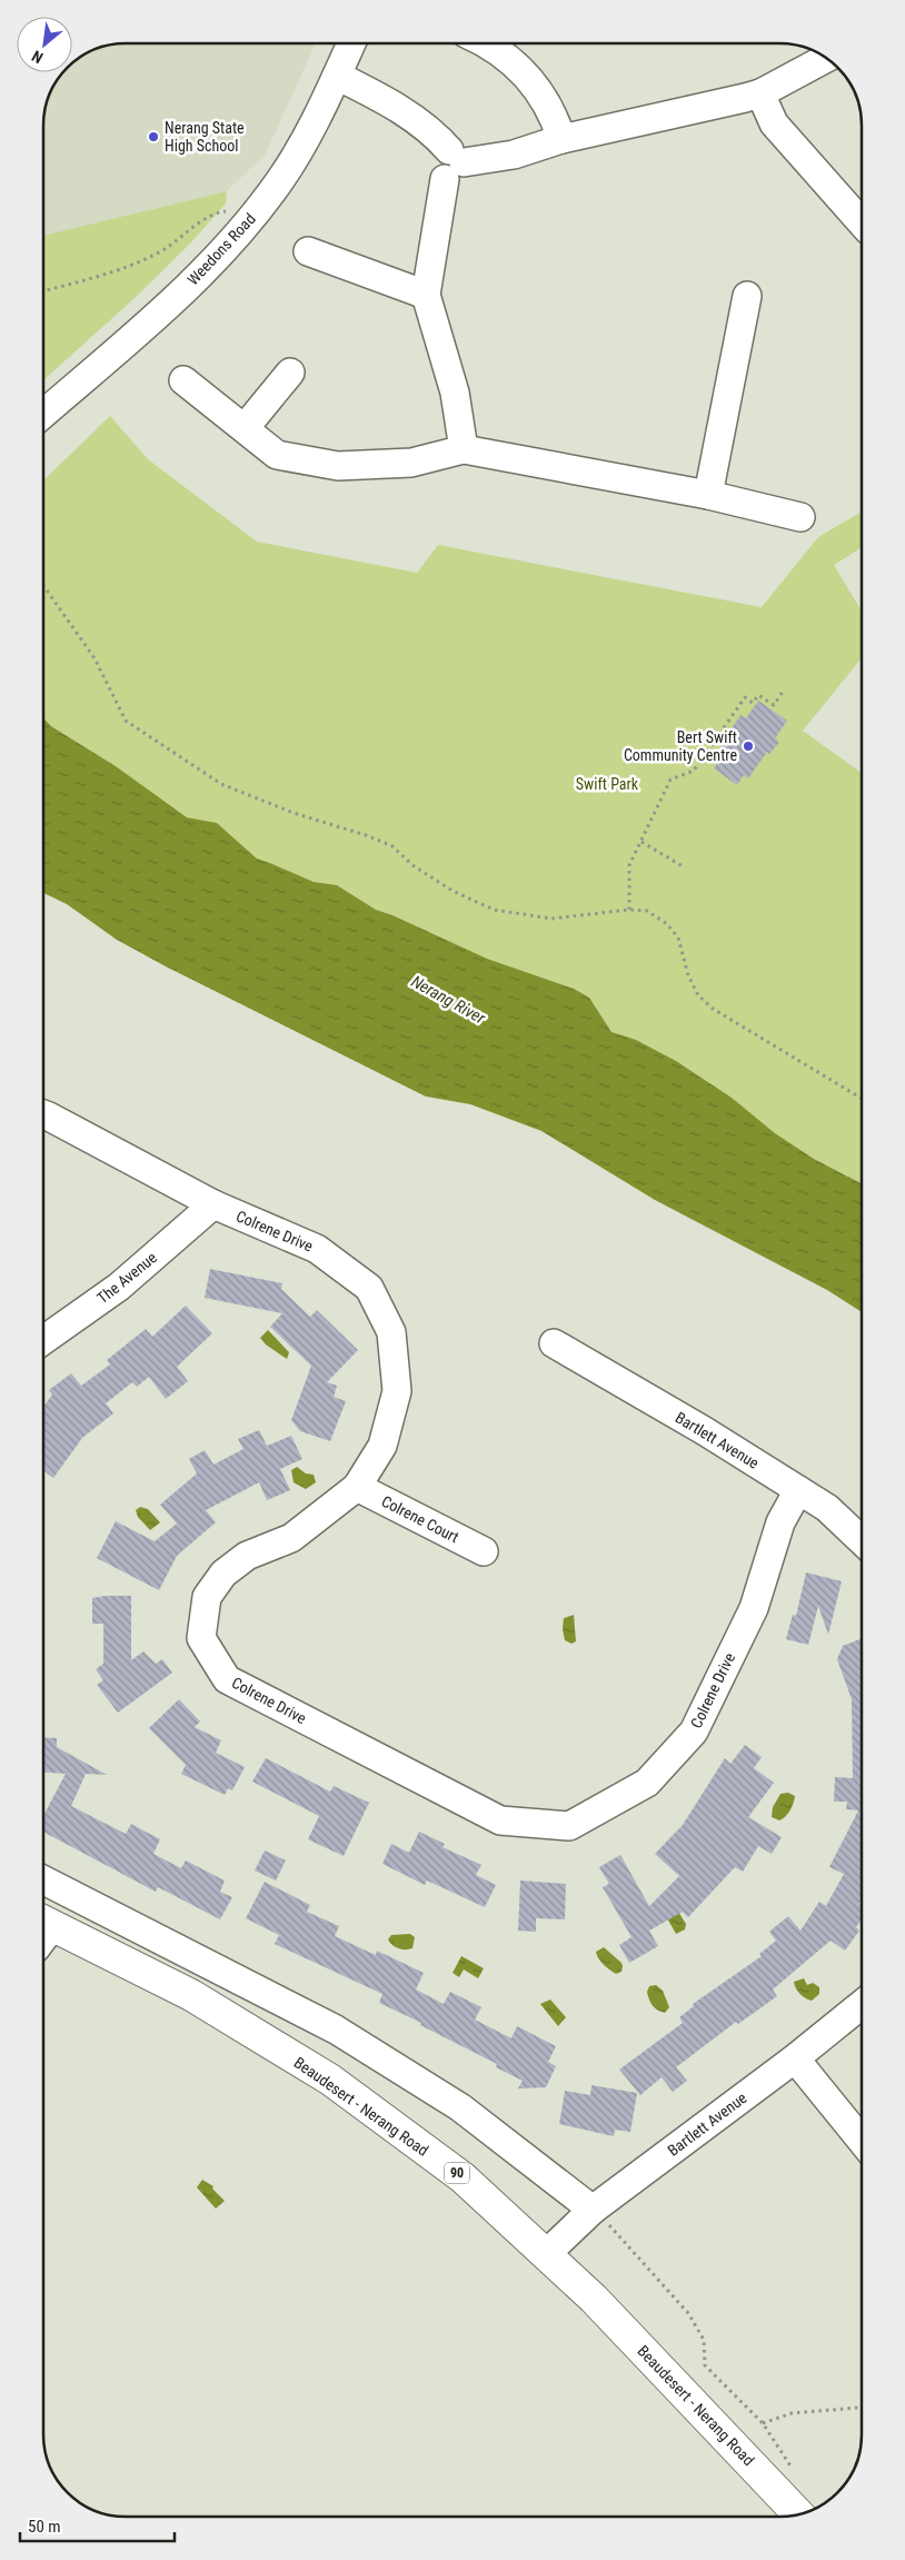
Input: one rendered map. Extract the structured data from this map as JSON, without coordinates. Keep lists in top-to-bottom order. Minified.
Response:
{"streets":{"main road":["Beaudesert - Nerang Road","90"],"street":["Weedons Road","Colrene Drive","The Avenue","Bartlett Avenue","Colrene Court"]},"crossings":[["Colrene Drive","The Avenue"],["Colrene Drive","Bartlett Avenue"],["Colrene Drive","Colrene Court"],["Bartlett Avenue","Beaudesert - Nerang Road"]],"water":["Nerang River"],"parks":["Swift Park"],"places":["Nerang State High School","Bert Swift Community Centre"],"scale_bar":"50 m","north":"bottom left"}
